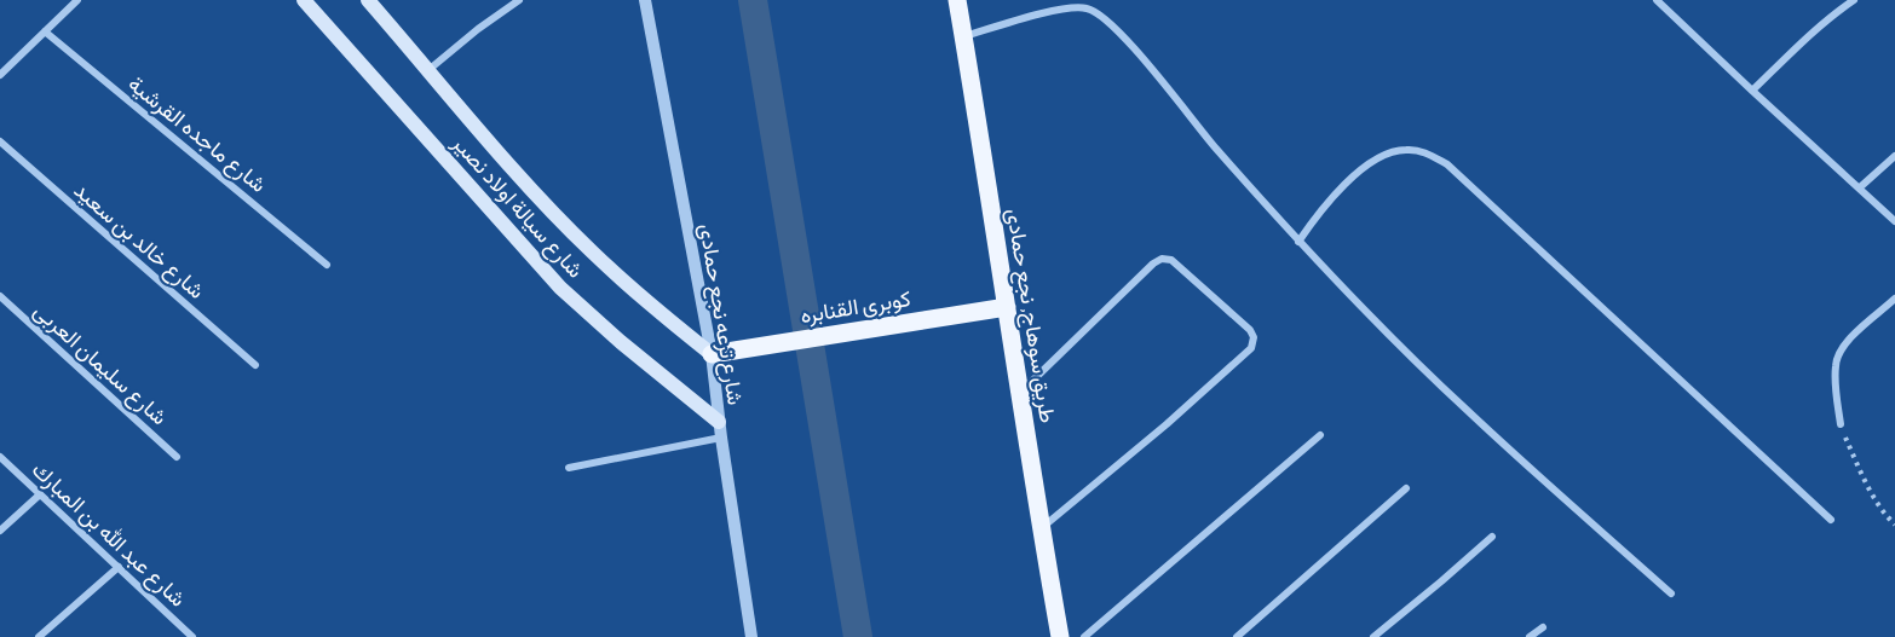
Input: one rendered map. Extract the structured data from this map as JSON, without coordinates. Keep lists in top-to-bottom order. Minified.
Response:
{"streets":{"main road":["شارع سيالة اولاد نصير","كوبرى القنابره","طريق سوهاج, نجع حمادى"],"street":["شارع ماجده القرشية","شارع خالد بن سعيد","شارع ترعه نجع حمادى","شارع سليمان العربى","شارع عبد الله بن المبارك"]},"crossings":[["شارع سيالة اولاد نصير","كوبرى القنابره"],["شارع سيالة اولاد نصير","شارع ترعه نجع حمادى"],["كوبرى القنابره","شارع ترعه نجع حمادى"],["كوبرى القنابره","طريق سوهاج, نجع حمادى"]]}
